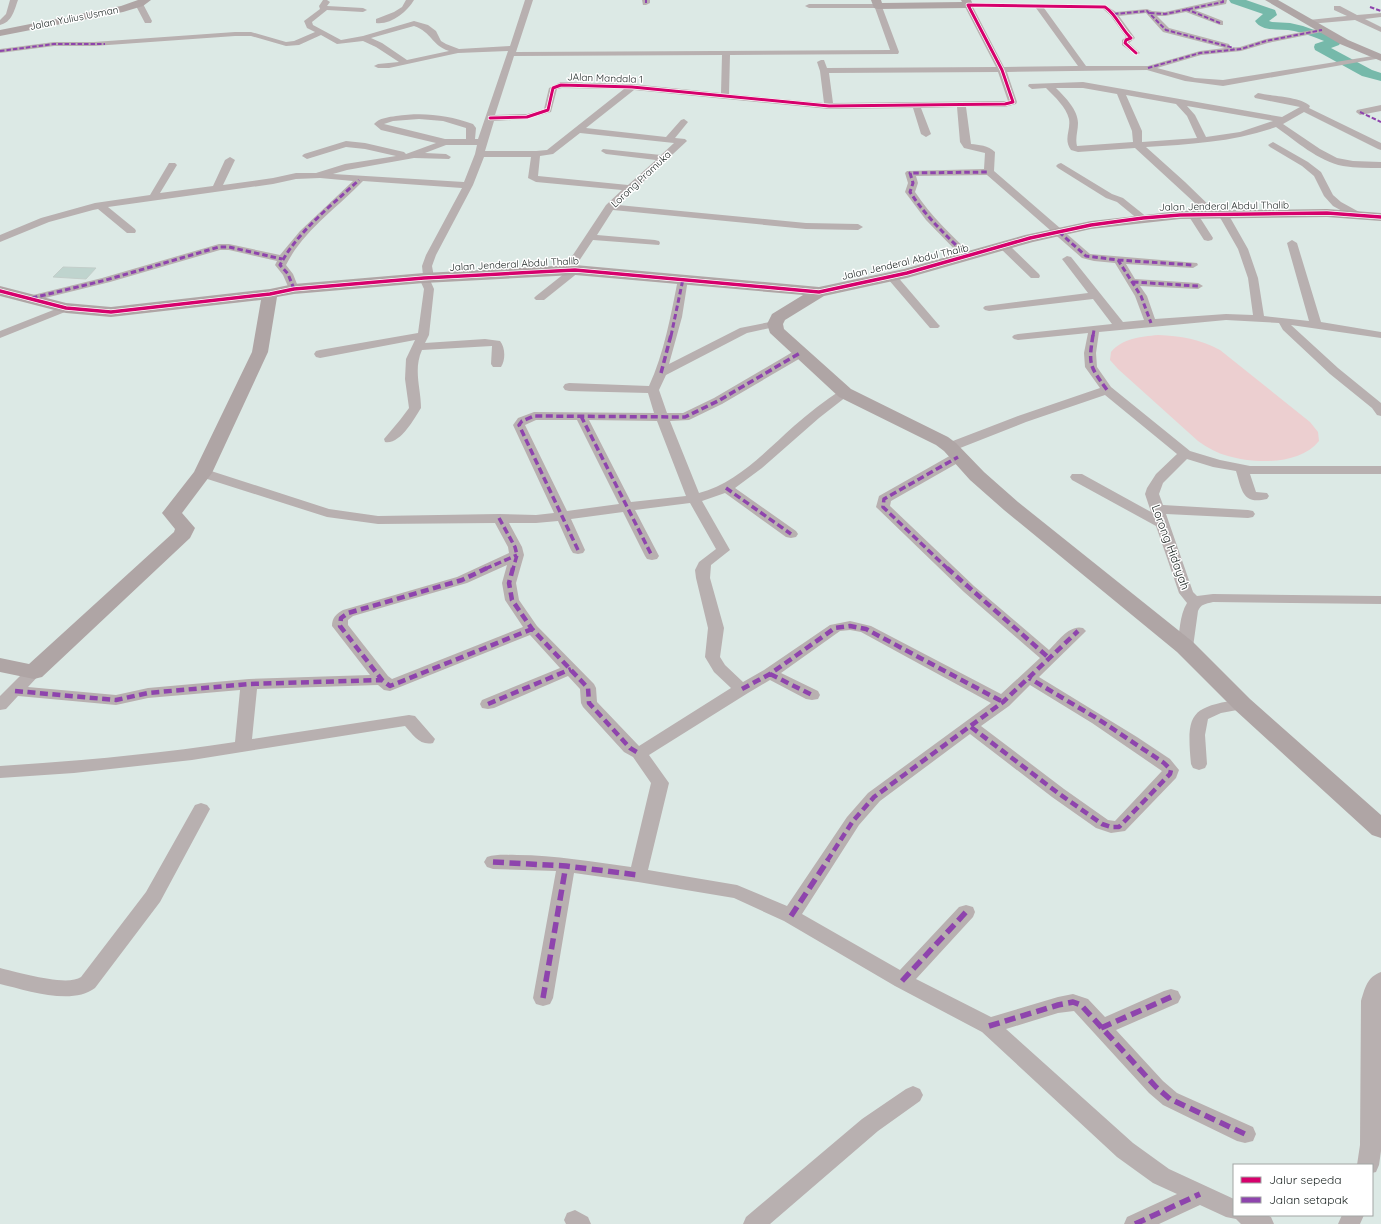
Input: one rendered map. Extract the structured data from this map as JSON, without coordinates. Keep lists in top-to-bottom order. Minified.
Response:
{"streets":{"street":["Jalan Yulius Usman","JAlan Mandala 1","Lorong Pramuka","Jalan Jenderal Abdul Thalib","Lorong Hidayah"]},"crossings":[["Lorong Pramuka","Jalan Jenderal Abdul Thalib"]],"legend":["Jalur sepeda","Jalan setapak"]}
